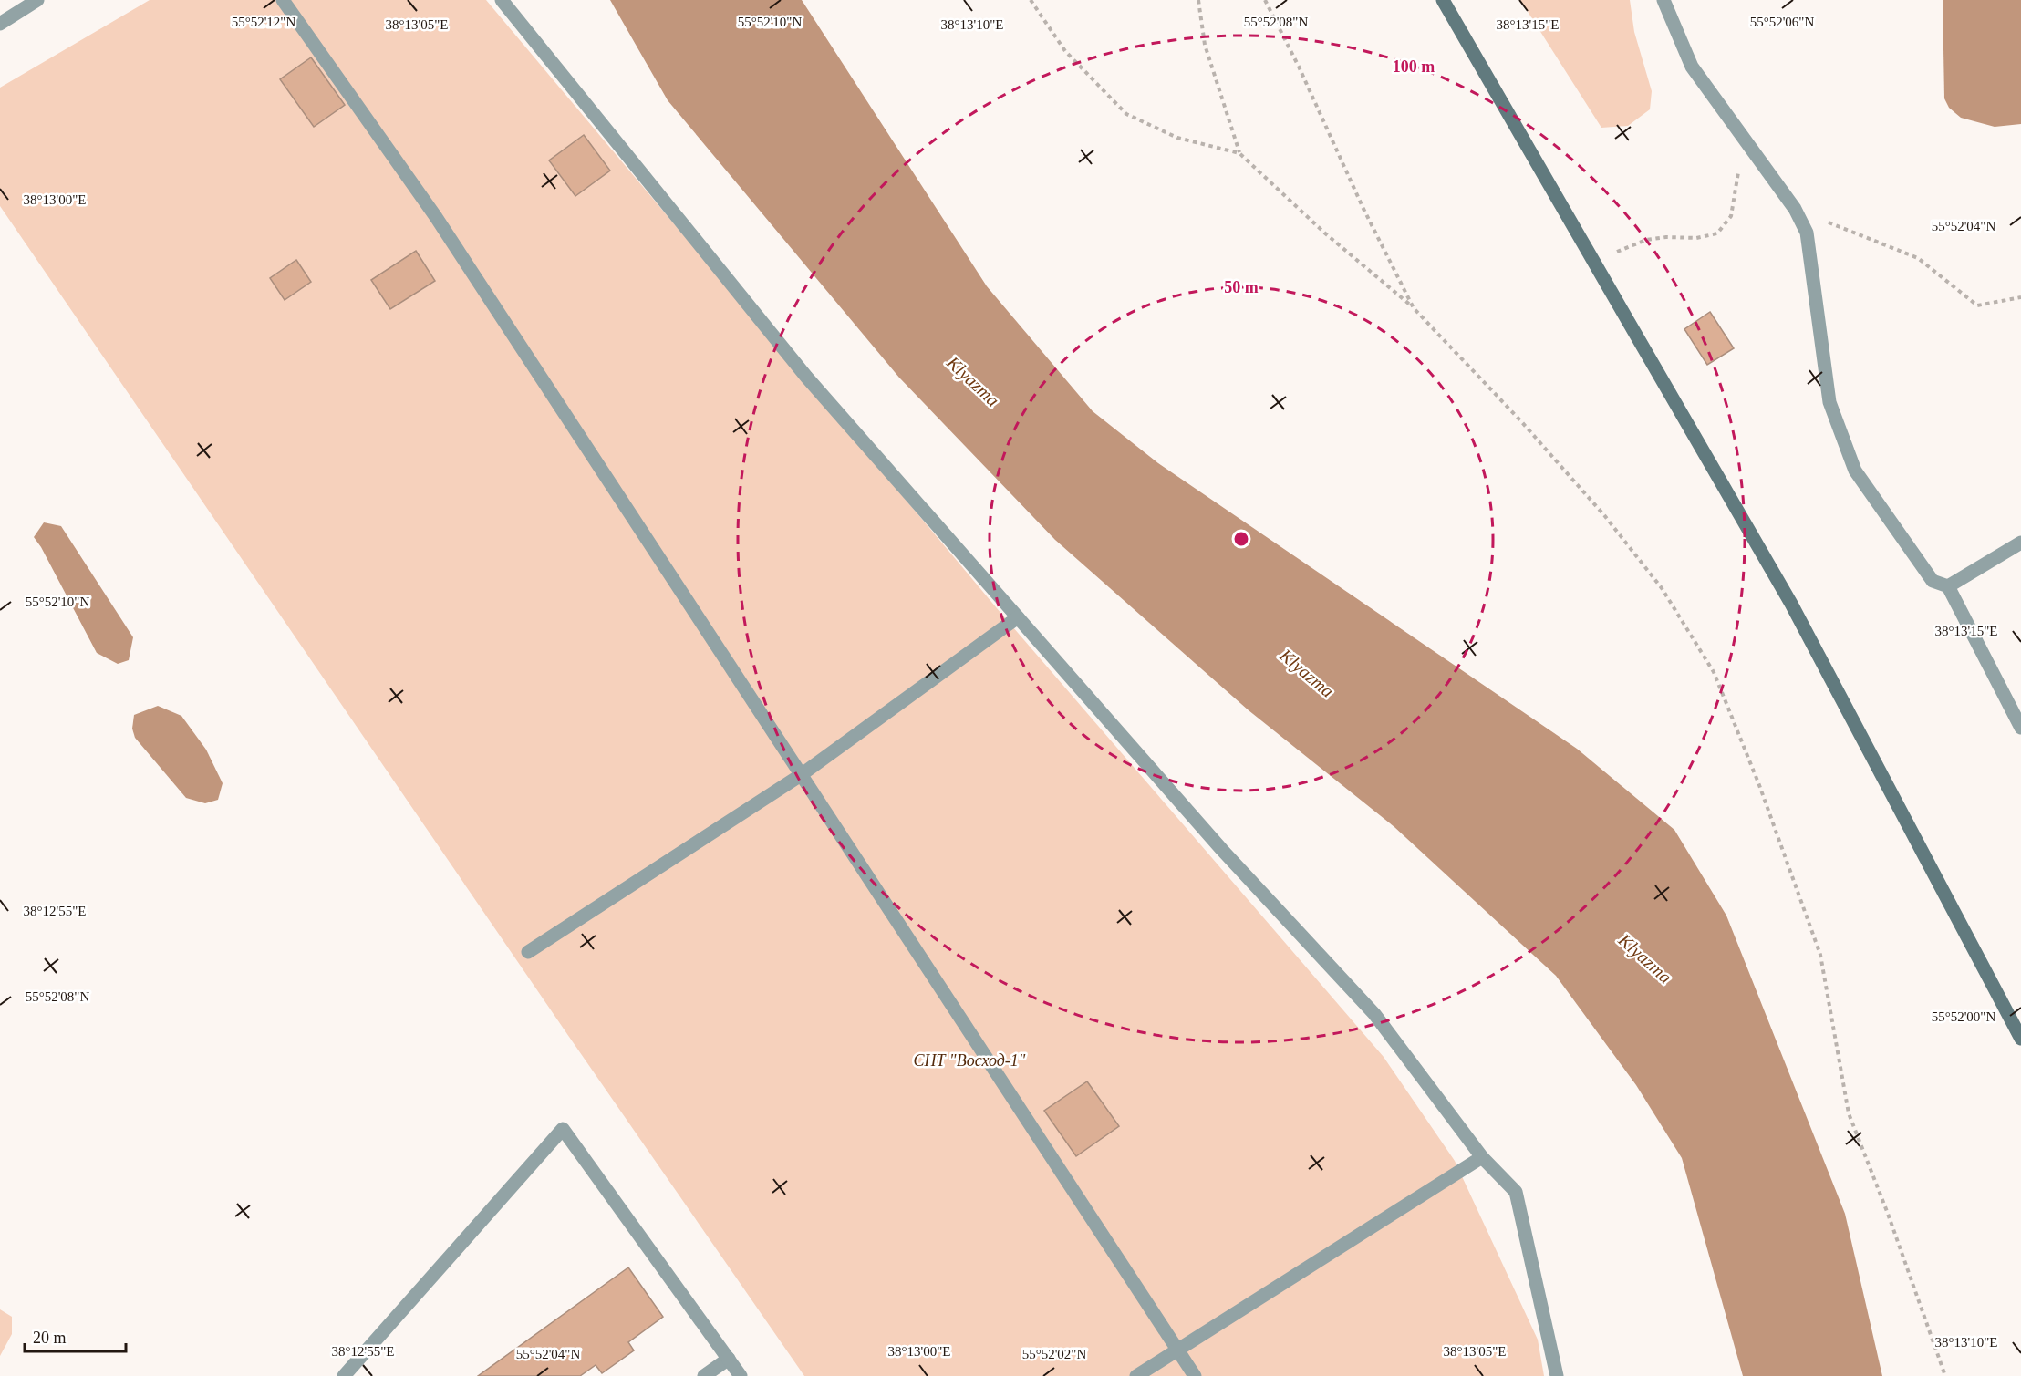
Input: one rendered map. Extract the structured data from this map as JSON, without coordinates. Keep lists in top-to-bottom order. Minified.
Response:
{"water":["Klyazma"],"parks":["СНТ \"Восход-1\""],"scale_bar":"20 m","coordinates":["55°52'12\"N","55°52'10\"N","55°52'08\"N","55°52'06\"N","38°13'05\"E","38°13'10\"E","38°13'15\"E","38°13'00\"E","55°52'04\"N","38°12'55\"E","55°52'00\"N","55°52'02\"N"],"rings":["100 m","50 m"]}
